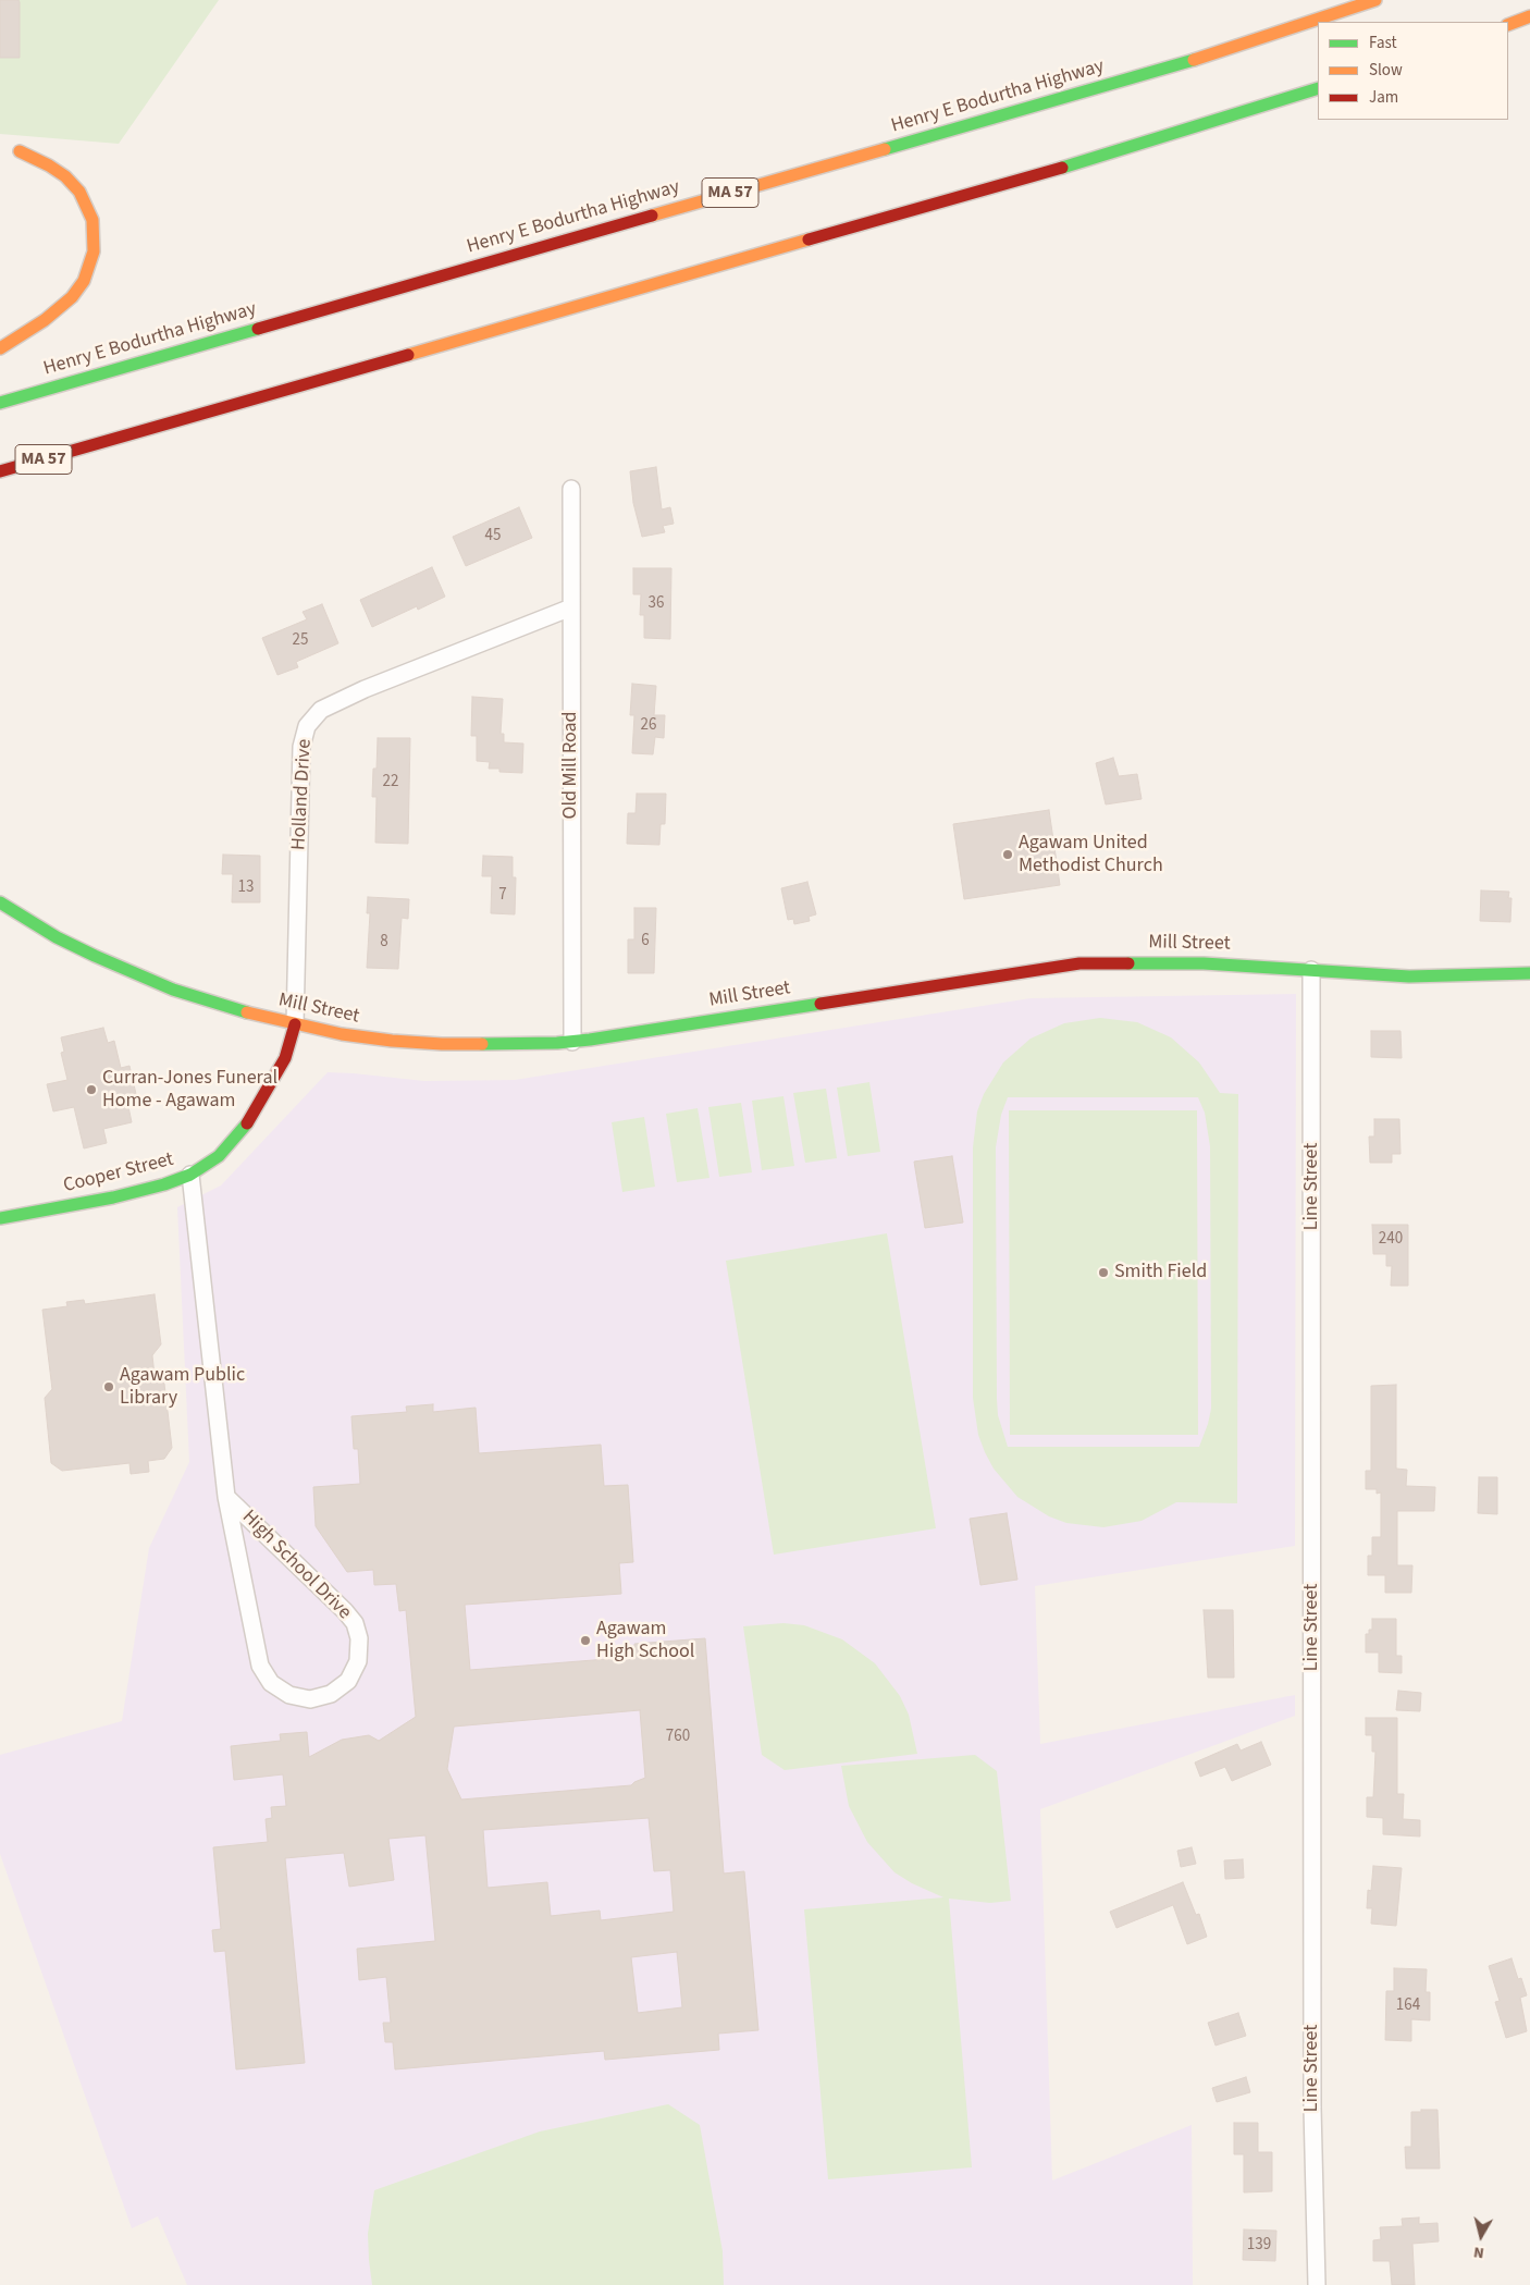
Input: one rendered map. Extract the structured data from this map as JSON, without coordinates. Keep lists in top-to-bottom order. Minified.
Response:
{"streets":{"main road":["Henry E Bodurtha Highway","MA 57","Mill Street","Cooper Street"],"street":["Old Mill Road","Holland Drive","Line Street","High School Drive"]},"crossings":[["Old Mill Road","Holland Drive"],["Old Mill Road","Mill Street"],["Holland Drive","Mill Street"],["Holland Drive","Cooper Street"],["Mill Street","Cooper Street"],["Mill Street","Line Street"],["Cooper Street","High School Drive"]],"places":["Agawam United Methodist Church","Curran-Jones Funeral Home - Agawam","Smith Field","Agawam Public Library","Agawam High School"],"house_numbers":["45","36","25","26","22","13","7","6","8","240","760","164","139"],"legend":["Fast","Slow","Jam"],"north":"bottom"}
